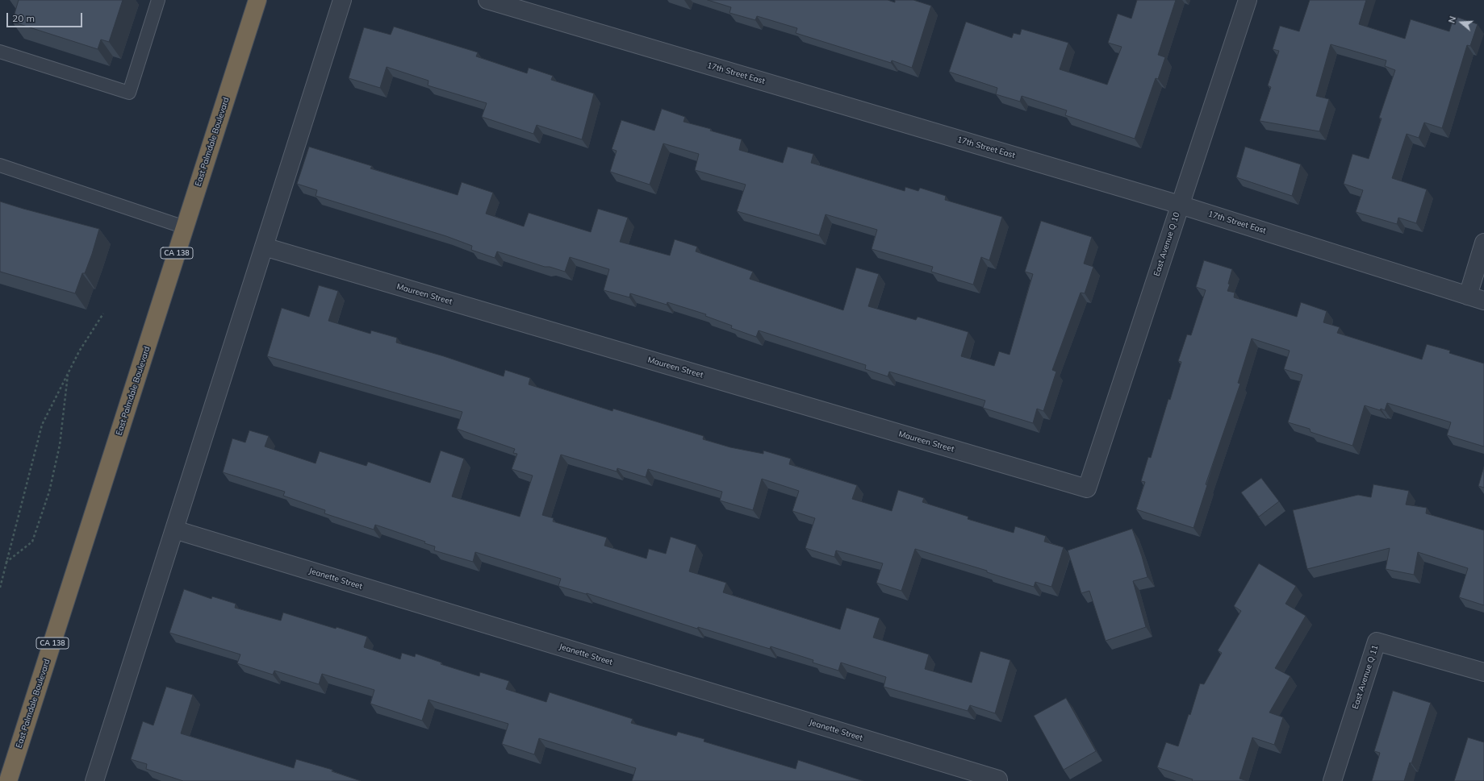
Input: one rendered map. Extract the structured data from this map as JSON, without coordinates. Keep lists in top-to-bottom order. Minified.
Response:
{"streets":{"highway":["East Palmdale Boulevard","CA 138"],"street":["17th Street East","East Avenue Q 10","Maureen Street","Jeanette Street","East Avenue Q 11"]},"crossings":[["17th Street East","East Avenue Q 10"],["East Avenue Q 10","Maureen Street"]],"scale_bar":"20 m","north":"left"}
